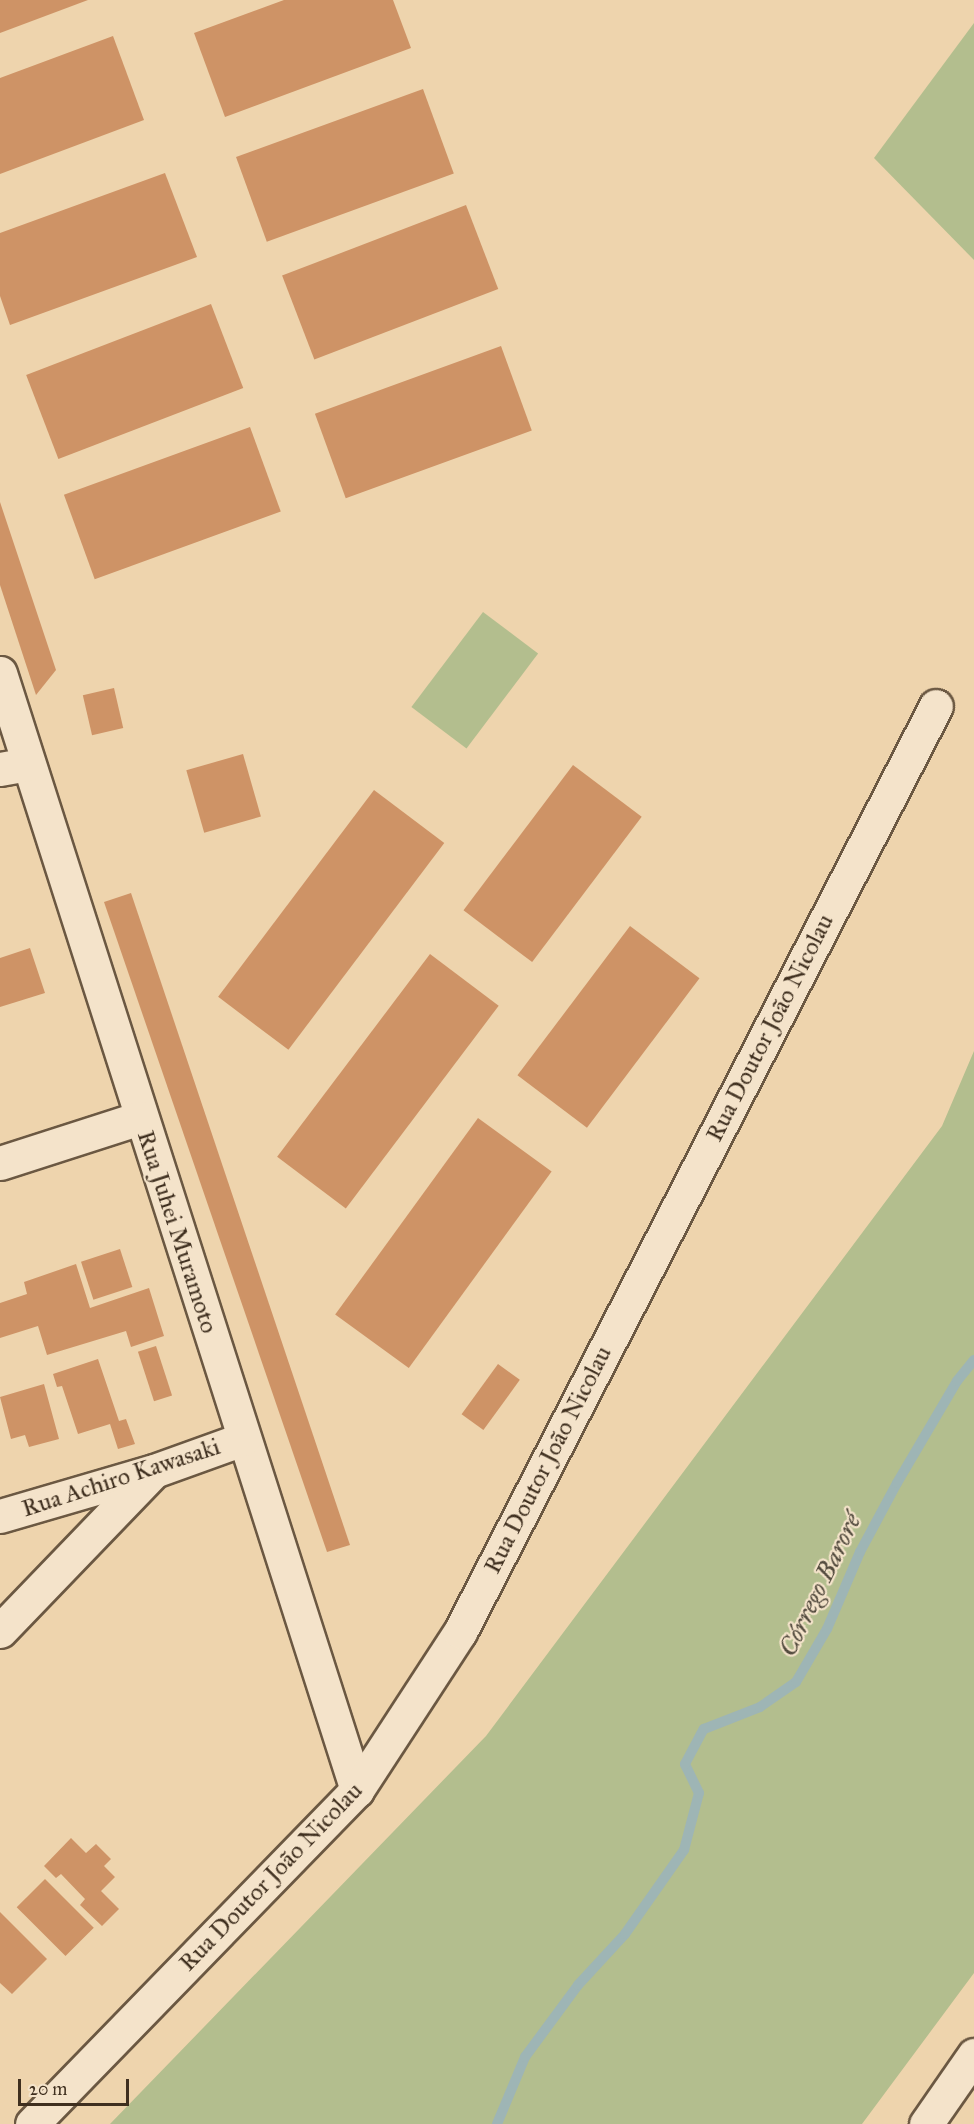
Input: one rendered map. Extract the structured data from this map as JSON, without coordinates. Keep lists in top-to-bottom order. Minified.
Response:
{"streets":{"street":["Rua Doutor João Nicolau","Rua Juhei Muramoto","Rua Achiro Kawasaki"]},"crossings":[["Rua Doutor João Nicolau","Rua Juhei Muramoto"],["Rua Juhei Muramoto","Rua Achiro Kawasaki"]],"water":["Córrego Baroré"],"scale_bar":"20 m"}
